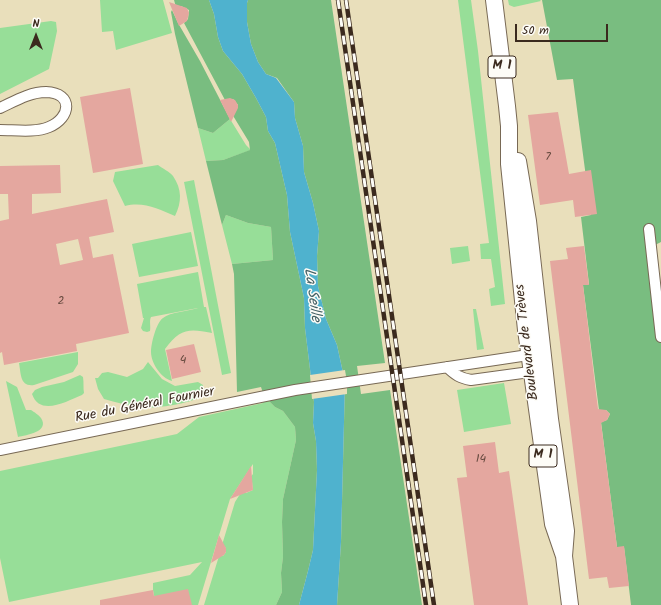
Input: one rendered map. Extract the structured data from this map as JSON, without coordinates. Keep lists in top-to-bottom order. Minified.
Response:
{"streets":{"main road":["M 1","Boulevard de Trèves"],"street":["Rue du Général Fournier"]},"crossings":[["M 1","Boulevard de Trèves"],["Boulevard de Trèves","Rue du Général Fournier"]],"water":["La Seille"],"house_numbers":["7","2","4","14"],"scale_bar":"50 m","north":"top"}
